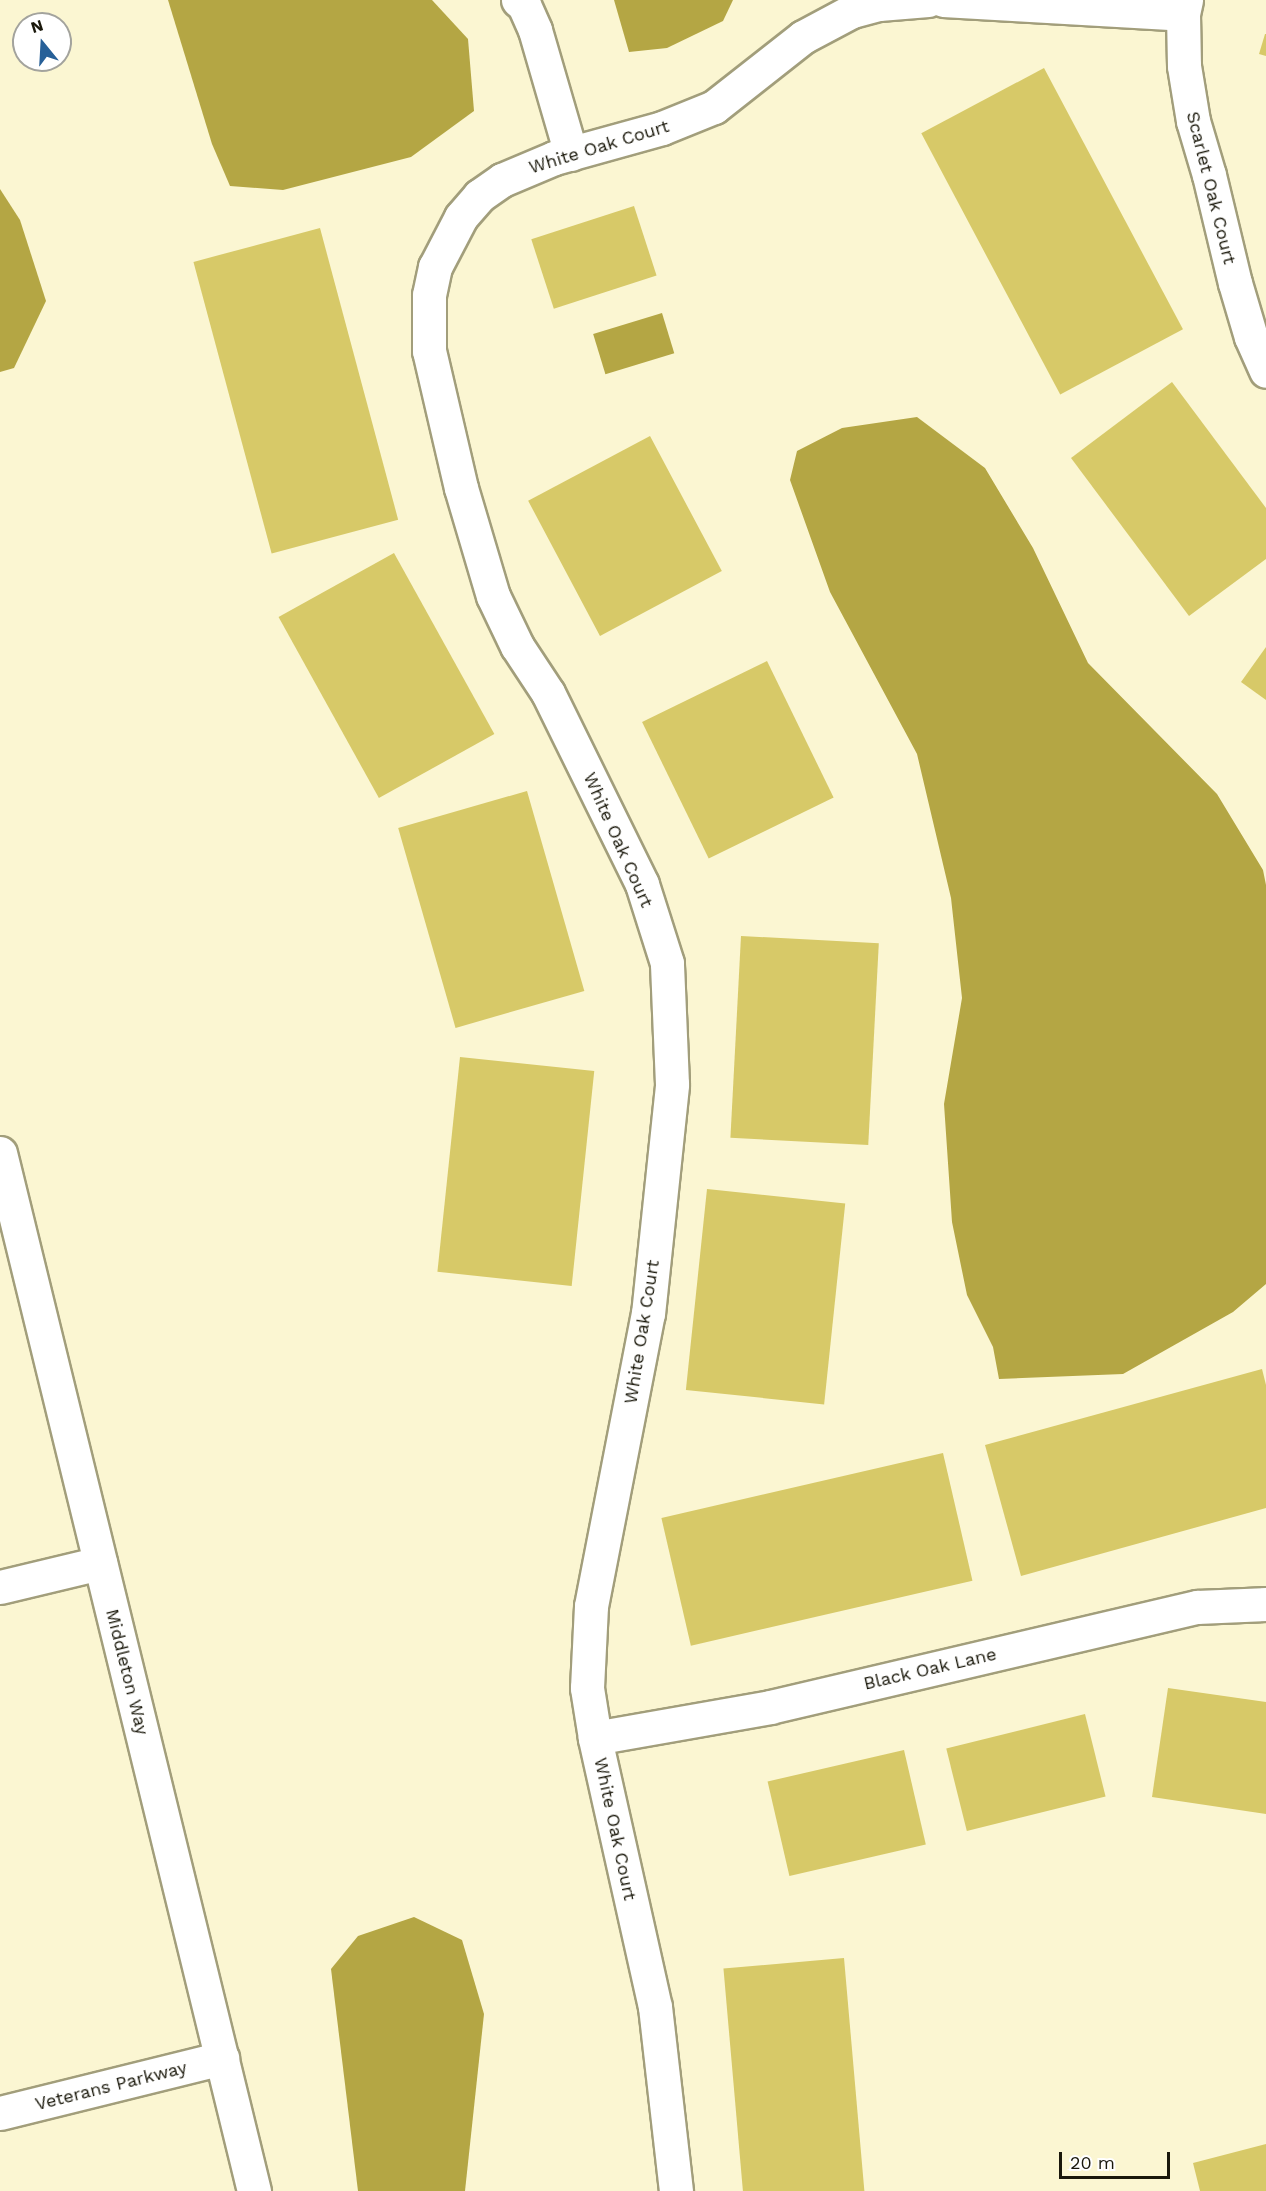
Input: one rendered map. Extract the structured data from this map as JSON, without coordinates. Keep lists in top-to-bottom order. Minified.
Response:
{"streets":{"street":["White Oak Court","Scarlet Oak Court","Black Oak Lane","Middleton Way","Veterans Parkway"]},"crossings":[["White Oak Court","Black Oak Lane"],["Middleton Way","Veterans Parkway"]],"scale_bar":"20 m","north":"top"}
